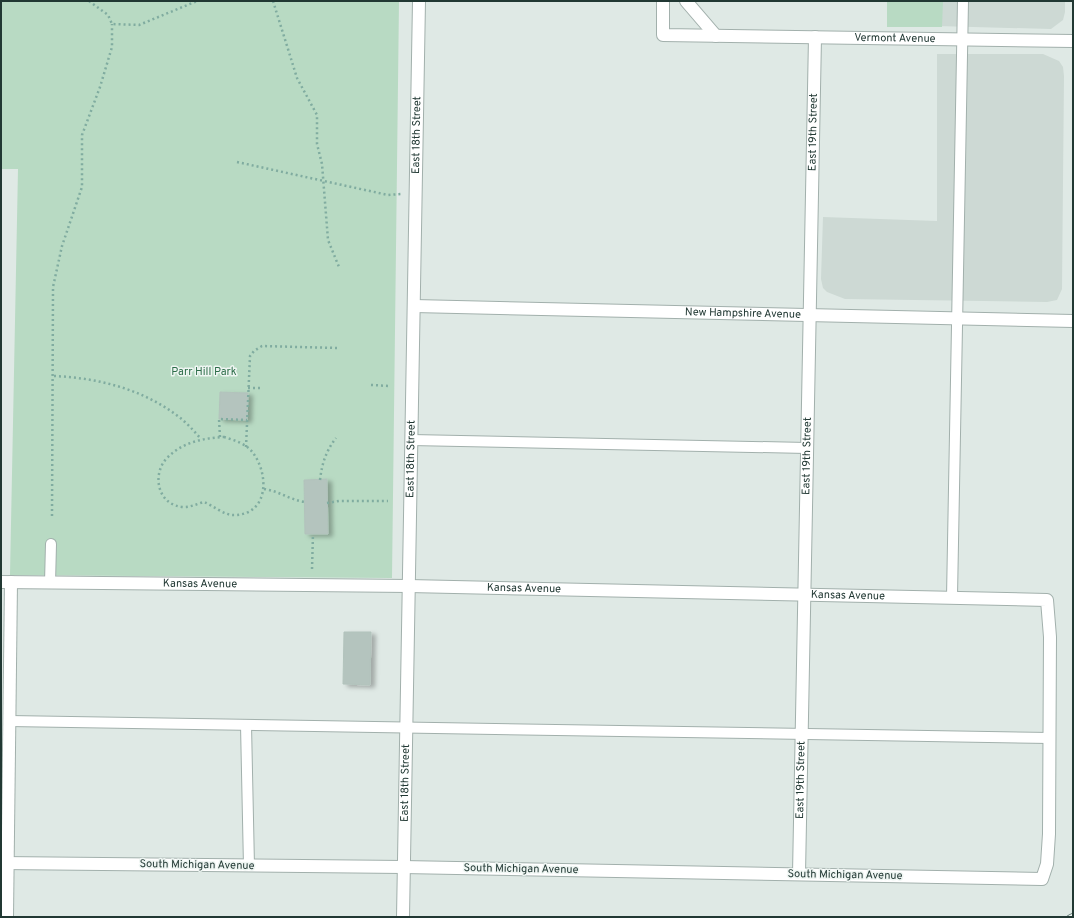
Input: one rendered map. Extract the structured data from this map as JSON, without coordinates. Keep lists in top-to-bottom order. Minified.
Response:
{"streets":{"street":["Vermont Avenue","East 19th Street","East 18th Street","New Hampshire Avenue","Kansas Avenue","South Michigan Avenue"]},"crossings":[["Vermont Avenue","East 19th Street"],["East 19th Street","New Hampshire Avenue"],["East 19th Street","Kansas Avenue"],["East 19th Street","South Michigan Avenue"],["East 18th Street","New Hampshire Avenue"],["East 18th Street","Kansas Avenue"],["East 18th Street","South Michigan Avenue"],["Kansas Avenue","South Michigan Avenue"]],"parks":["Parr Hill Park"]}
